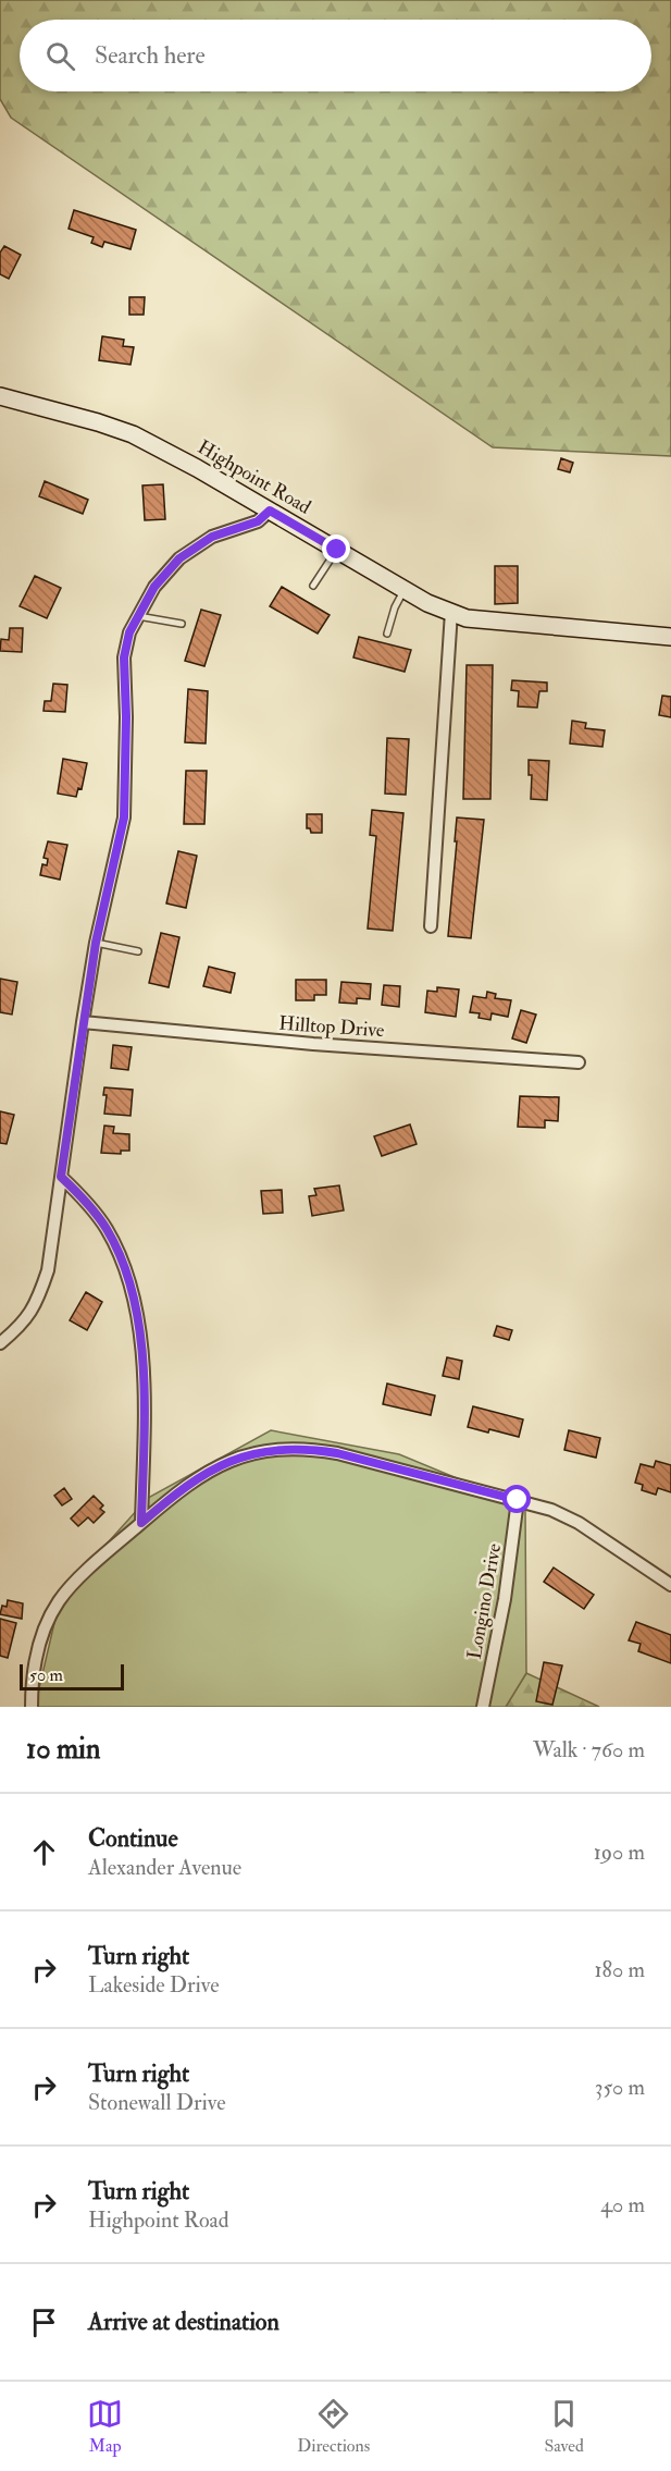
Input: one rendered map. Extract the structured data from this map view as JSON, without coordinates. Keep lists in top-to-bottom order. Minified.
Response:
{"streets":{"street":["Highpoint Road","Hilltop Drive","Longino Drive"]},"scale_bar":"50 m","page":{"search":"Search here","scale":"50 m","heading":["10 min","Walk · 760 m"],"list":[["Continue","Alexander Avenue","190 m"],["Turn right","Lakeside Drive","180 m"],["Turn right","Stonewall Drive","350 m"],["Turn right","Highpoint Road","40 m"],"Arrive at destination"],"nav":["Map","Directions","Saved"]}}
